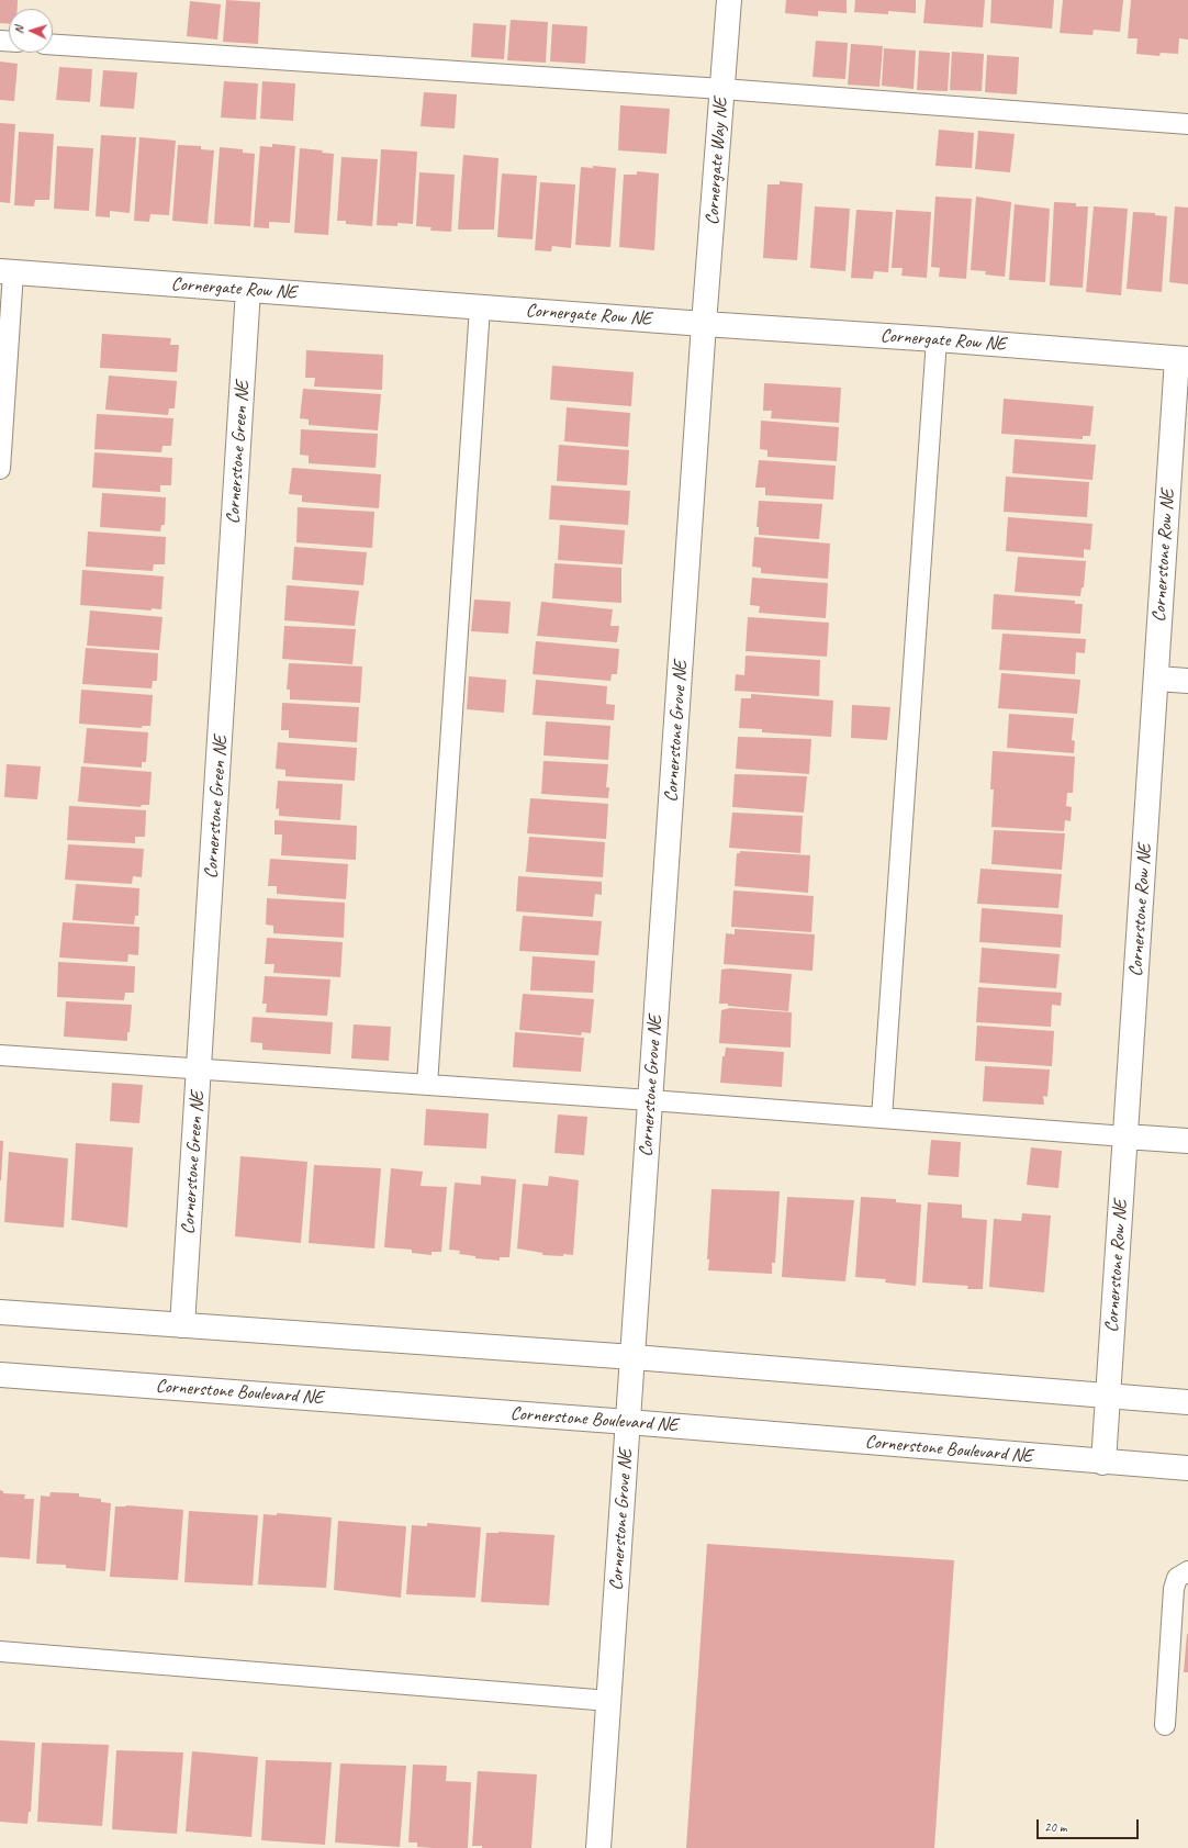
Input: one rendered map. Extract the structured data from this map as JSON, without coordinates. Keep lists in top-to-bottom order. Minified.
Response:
{"streets":{"street":["Cornergate Way NE","Cornergate Row NE","Cornerstone Green NE","Cornerstone Row NE","Cornerstone Grove NE","Cornerstone Boulevard NE"]},"crossings":[["Cornergate Way NE","Cornergate Row NE"],["Cornergate Way NE","Cornerstone Grove NE"],["Cornergate Row NE","Cornerstone Green NE"],["Cornergate Row NE","Cornerstone Row NE"],["Cornergate Row NE","Cornerstone Grove NE"],["Cornerstone Row NE","Cornerstone Boulevard NE"],["Cornerstone Grove NE","Cornerstone Boulevard NE"]],"scale_bar":"20 m","north":"left"}
